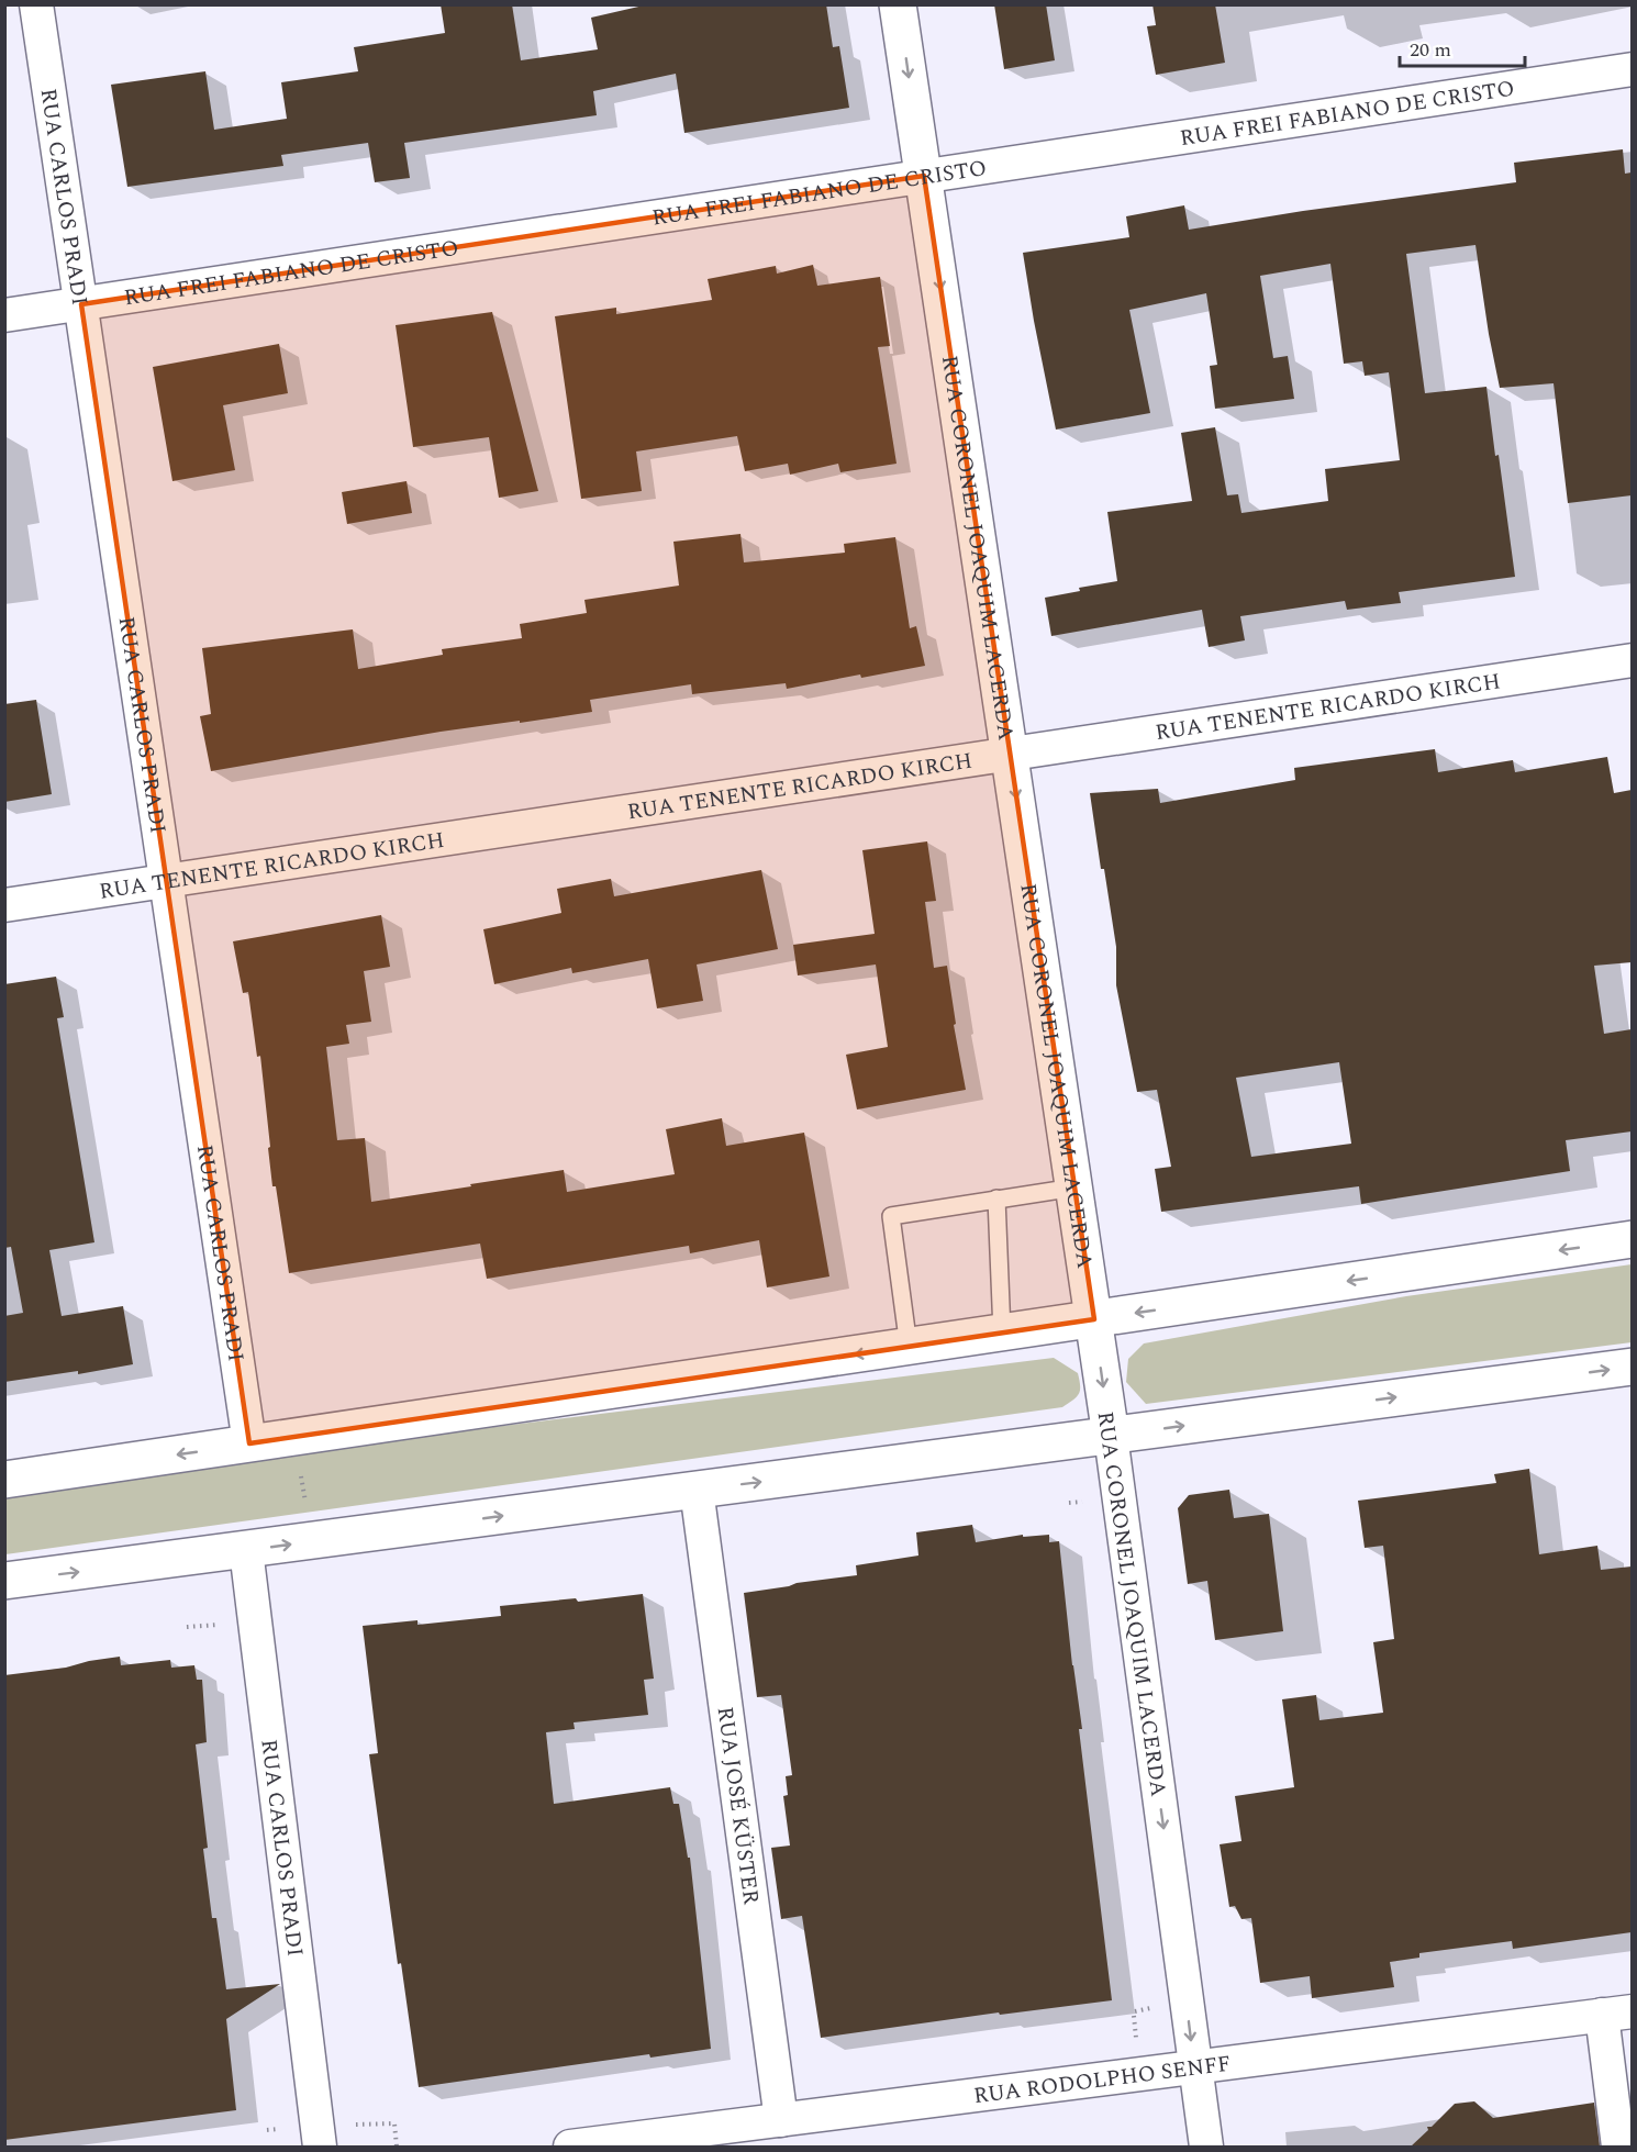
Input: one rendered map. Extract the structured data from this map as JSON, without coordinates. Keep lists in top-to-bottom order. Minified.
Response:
{"streets":{"main road":["RUA CORONEL JOAQUIM LACERDA"],"street":["RUA FREI FABIANO DE CRISTO","RUA CARLOS PRADI","RUA TENENTE RICARDO KIRCH","RUA JOSÉ KÜSTER","RUA RODOLPHO SENFF"]},"crossings":[["RUA FREI FABIANO DE CRISTO","RUA CARLOS PRADI"],["RUA FREI FABIANO DE CRISTO","RUA CORONEL JOAQUIM LACERDA"],["RUA CARLOS PRADI","RUA TENENTE RICARDO KIRCH"],["RUA CORONEL JOAQUIM LACERDA","RUA TENENTE RICARDO KIRCH"],["RUA CORONEL JOAQUIM LACERDA","RUA RODOLPHO SENFF"],["RUA JOSÉ KÜSTER","RUA RODOLPHO SENFF"]],"one_way":["RUA CORONEL JOAQUIM LACERDA"],"scale_bar":"20 m"}
